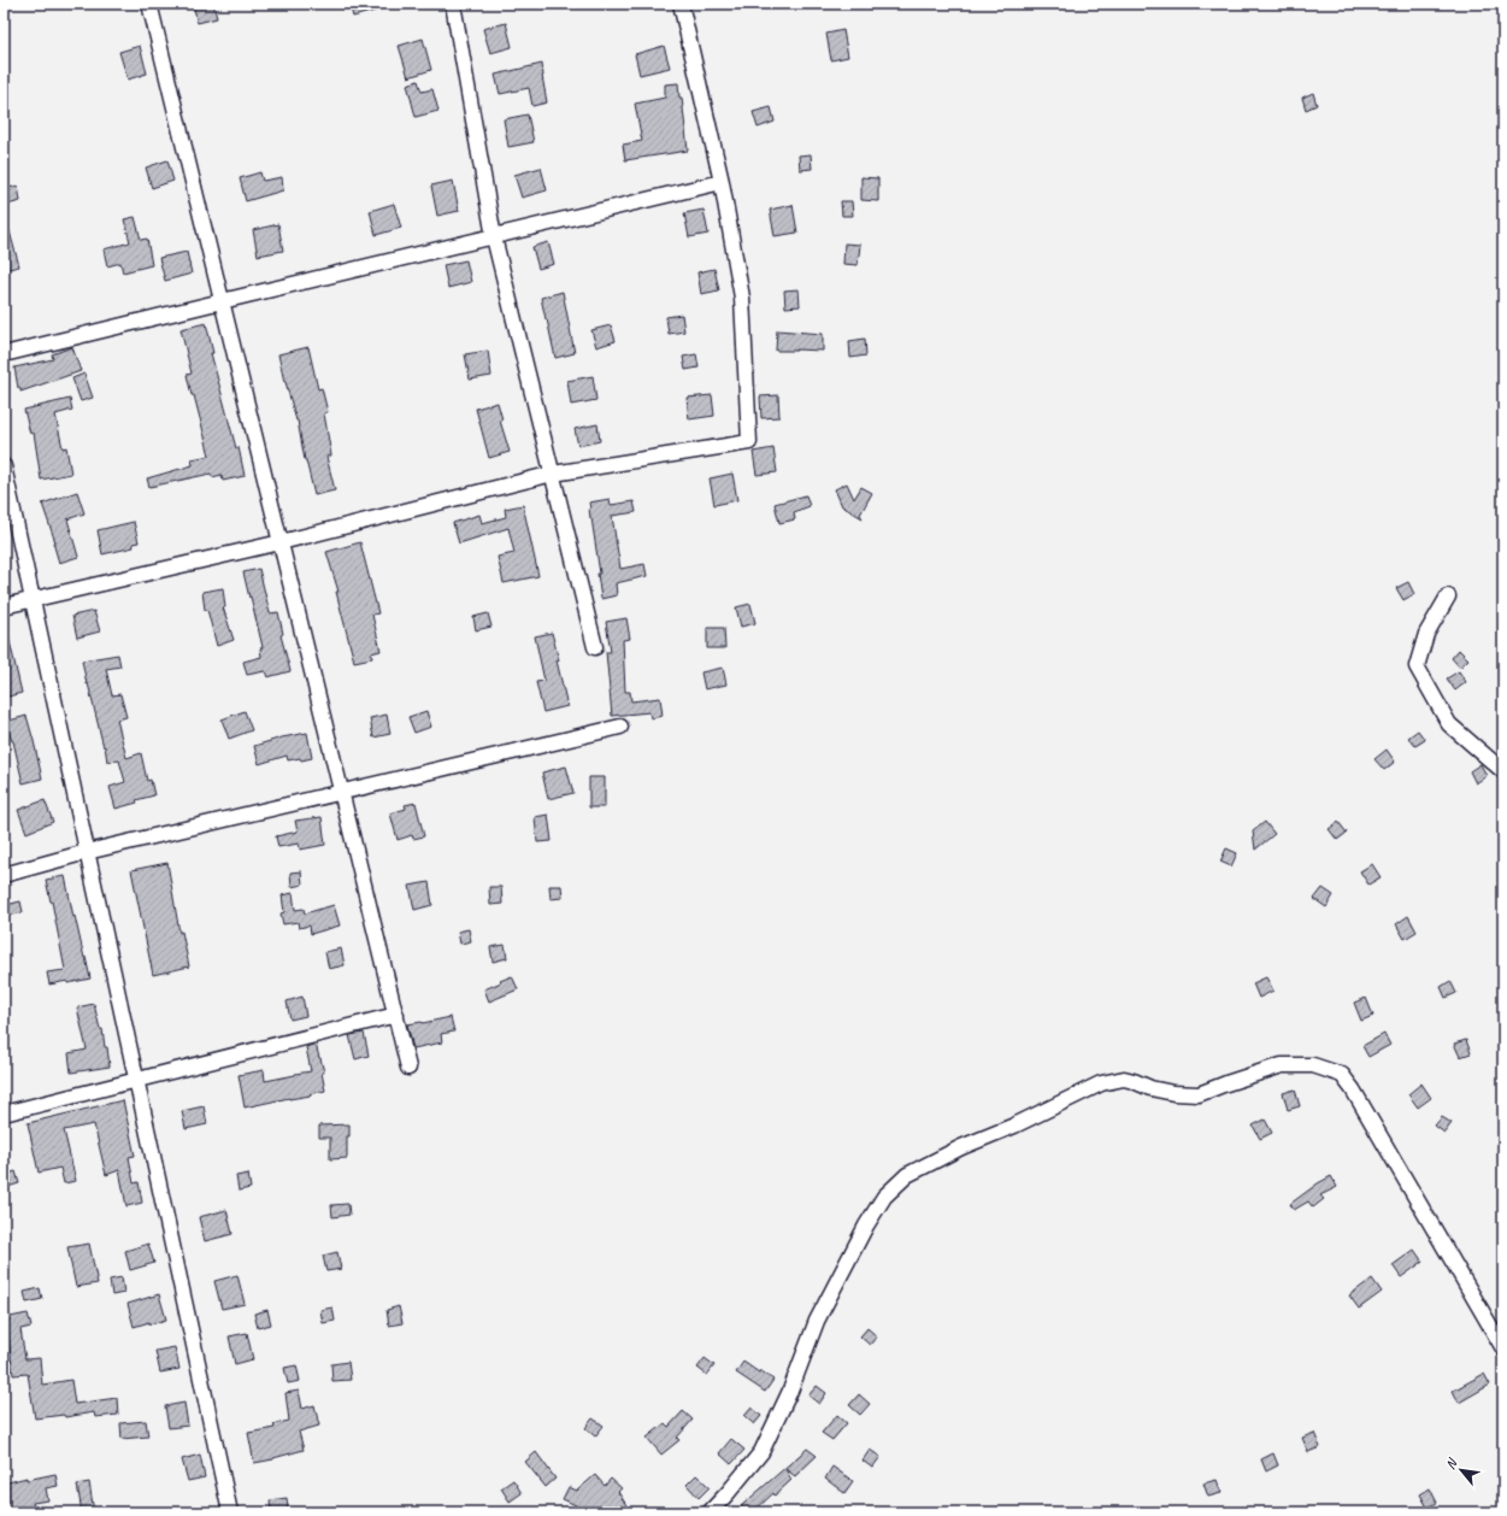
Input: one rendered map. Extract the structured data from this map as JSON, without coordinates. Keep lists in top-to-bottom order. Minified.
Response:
{"north":"top left"}
